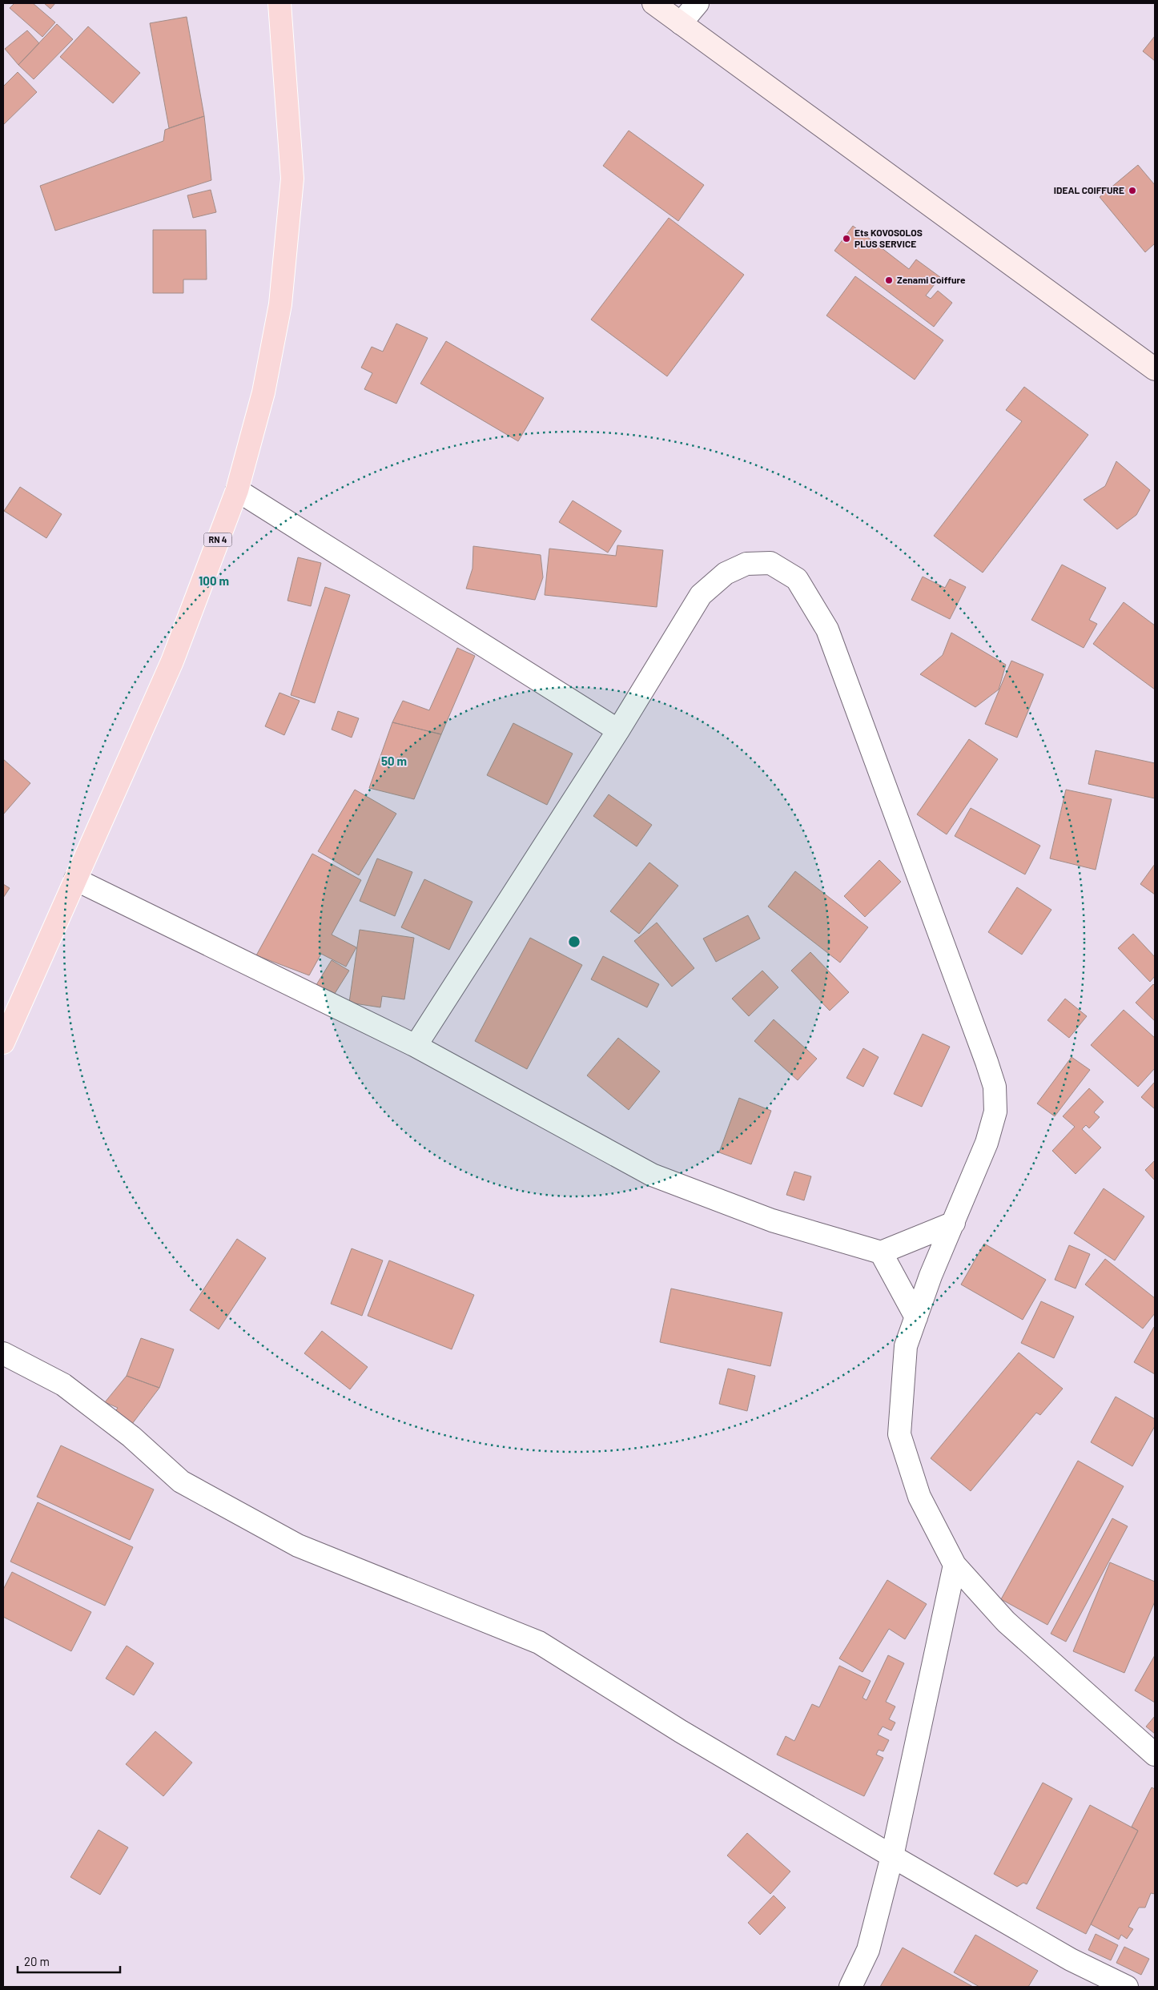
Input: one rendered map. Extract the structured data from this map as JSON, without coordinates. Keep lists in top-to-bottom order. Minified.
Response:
{"streets":{"main road":["RN 4"]},"places":["IDEAL COIFFURE","Ets KOVOSOLOS PLUS SERVICE","Zenami Coiffure"],"scale_bar":"20 m","rings":["100 m","50 m"]}
